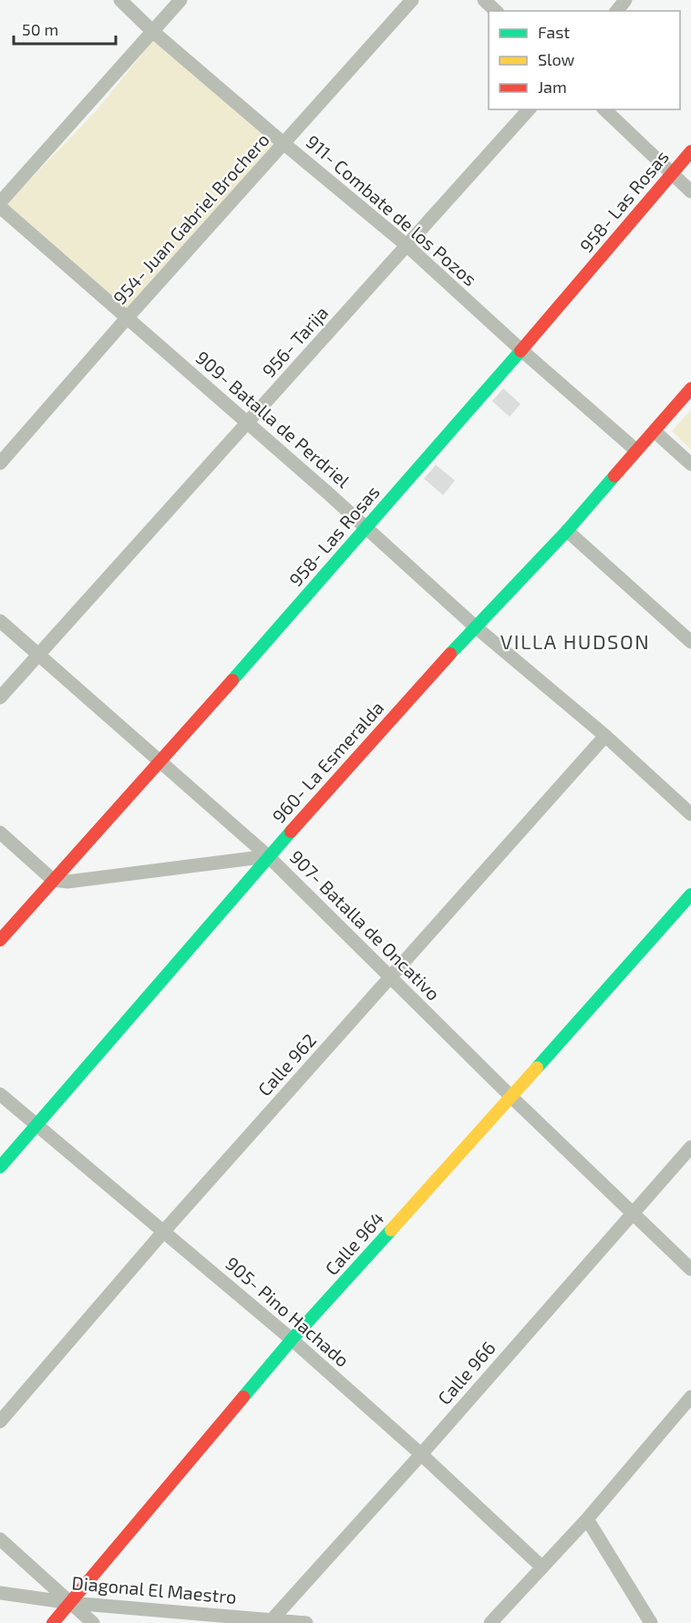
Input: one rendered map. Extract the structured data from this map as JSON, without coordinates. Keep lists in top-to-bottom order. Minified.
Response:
{"streets":{"street":["958- Las Rosas","911- Combate de los Pozos","954- Juan Gabriel Brochero","956- Tarija","909- Batalla de Perdriel","960- La Esmeralda","907- Batalla de Oncativo","Calle 962","Calle 964","905- Pino Hachado","Calle 966","Diagonal El Maestro"]},"crossings":[["958- Las Rosas","911- Combate de los Pozos"],["958- Las Rosas","909- Batalla de Perdriel"],["958- Las Rosas","907- Batalla de Oncativo"],["911- Combate de los Pozos","954- Juan Gabriel Brochero"],["911- Combate de los Pozos","956- Tarija"],["911- Combate de los Pozos","960- La Esmeralda"],["954- Juan Gabriel Brochero","909- Batalla de Perdriel"],["956- Tarija","909- Batalla de Perdriel"],["956- Tarija","907- Batalla de Oncativo"],["909- Batalla de Perdriel","960- La Esmeralda"],["909- Batalla de Perdriel","Calle 962"],["960- La Esmeralda","907- Batalla de Oncativo"],["960- La Esmeralda","905- Pino Hachado"],["907- Batalla de Oncativo","Calle 962"],["907- Batalla de Oncativo","Calle 964"],["907- Batalla de Oncativo","Calle 966"],["Calle 962","905- Pino Hachado"],["Calle 964","905- Pino Hachado"],["Calle 964","Diagonal El Maestro"],["905- Pino Hachado","Calle 966"],["Calle 966","Diagonal El Maestro"]],"districts":["VILLA HUDSON"],"legend":["Fast","Slow","Jam"],"scale_bar":"50 m"}
